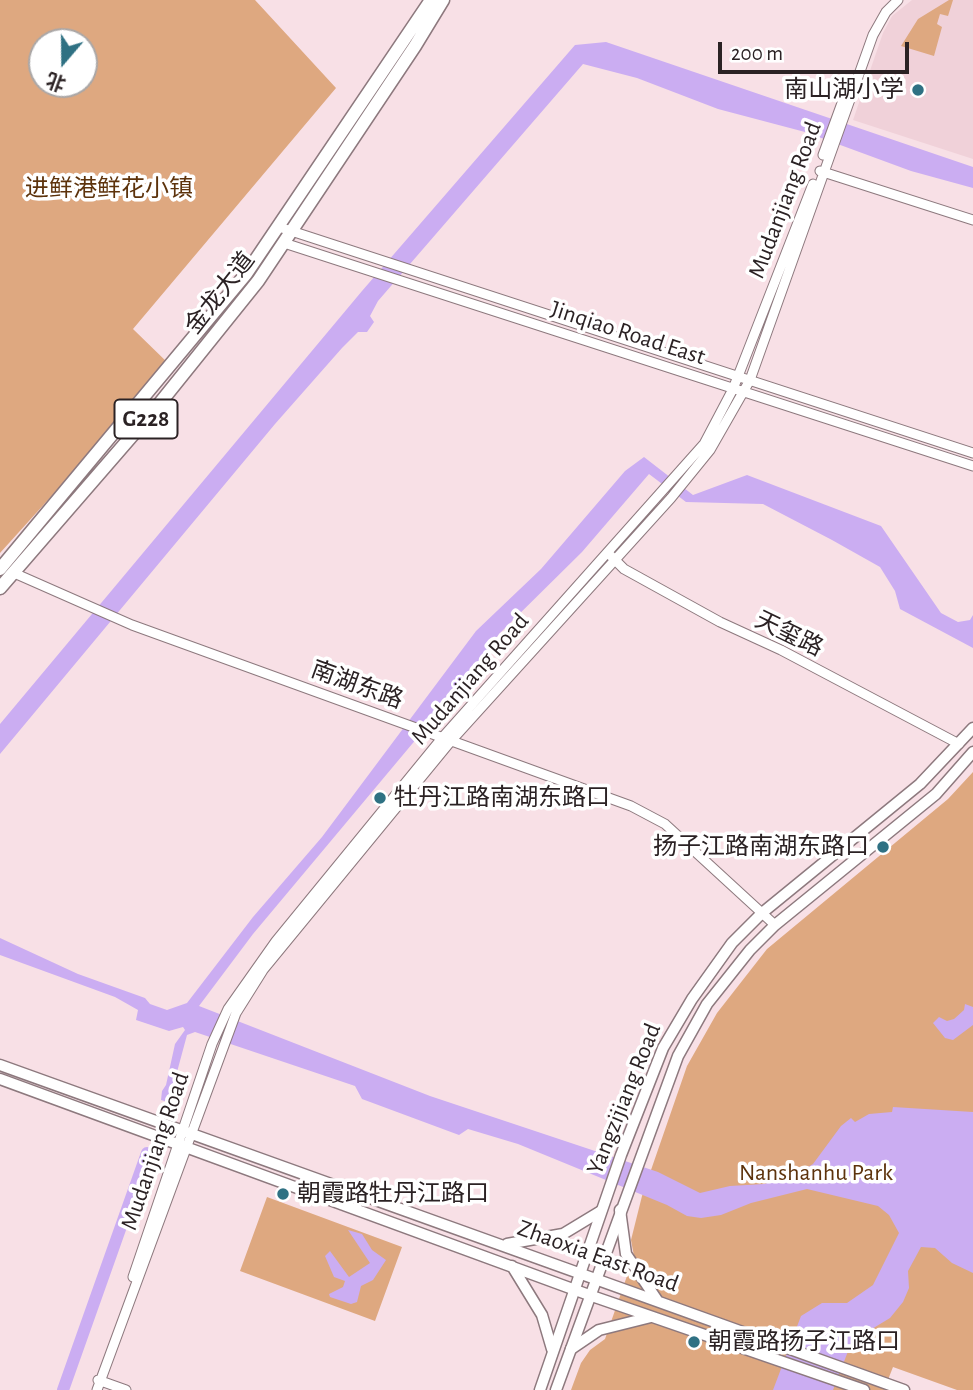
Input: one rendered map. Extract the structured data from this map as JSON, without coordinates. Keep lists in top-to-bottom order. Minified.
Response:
{"streets":{"highway":["金龙大道","G228"],"main road":["Jinqiao Road East","Yangzijiang Road","Zhaoxia East Road"],"street":["Mudanjiang Road","天玺路","南湖东路"]},"crossings":[["Mudanjiang Road","Jinqiao Road East"],["Mudanjiang Road","天玺路"],["Mudanjiang Road","南湖东路"],["Mudanjiang Road","Zhaoxia East Road"],["金龙大道","Jinqiao Road East"],["金龙大道","南湖东路"],["天玺路","Yangzijiang Road"],["南湖东路","Yangzijiang Road"],["Yangzijiang Road","Zhaoxia East Road"]],"parks":["进鲜港鲜花小镇","Nanshanhu Park"],"places":["南山湖小学","牡丹江路南湖东路口","扬子江路南湖东路口","朝霞路牡丹江路口","朝霞路扬子江路口"],"scale_bar":"200 m","north":"bottom"}
